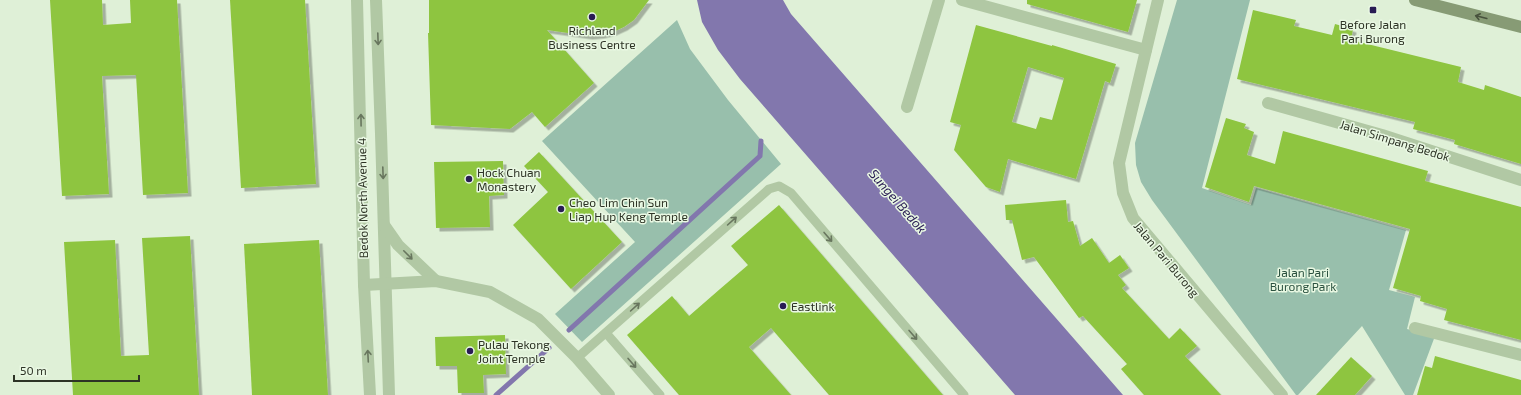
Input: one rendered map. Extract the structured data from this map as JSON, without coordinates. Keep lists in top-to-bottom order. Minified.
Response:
{"streets":{"street":["Jalan Simpang Bedok","Bedok North Avenue 4","Jalan Pari Burong"]},"water":["Sungei Bedok"],"parks":["Jalan Pari Burong Park"],"places":{"transit":["Before Jalan Pari Burong"],"other":["Richland Business Centre","Hock Chuan Monastery","Cheo Lim Chin Sun Liap Hup Keng Temple","Eastlink","Pulau Tekong Joint Temple"]},"scale_bar":"50 m"}
